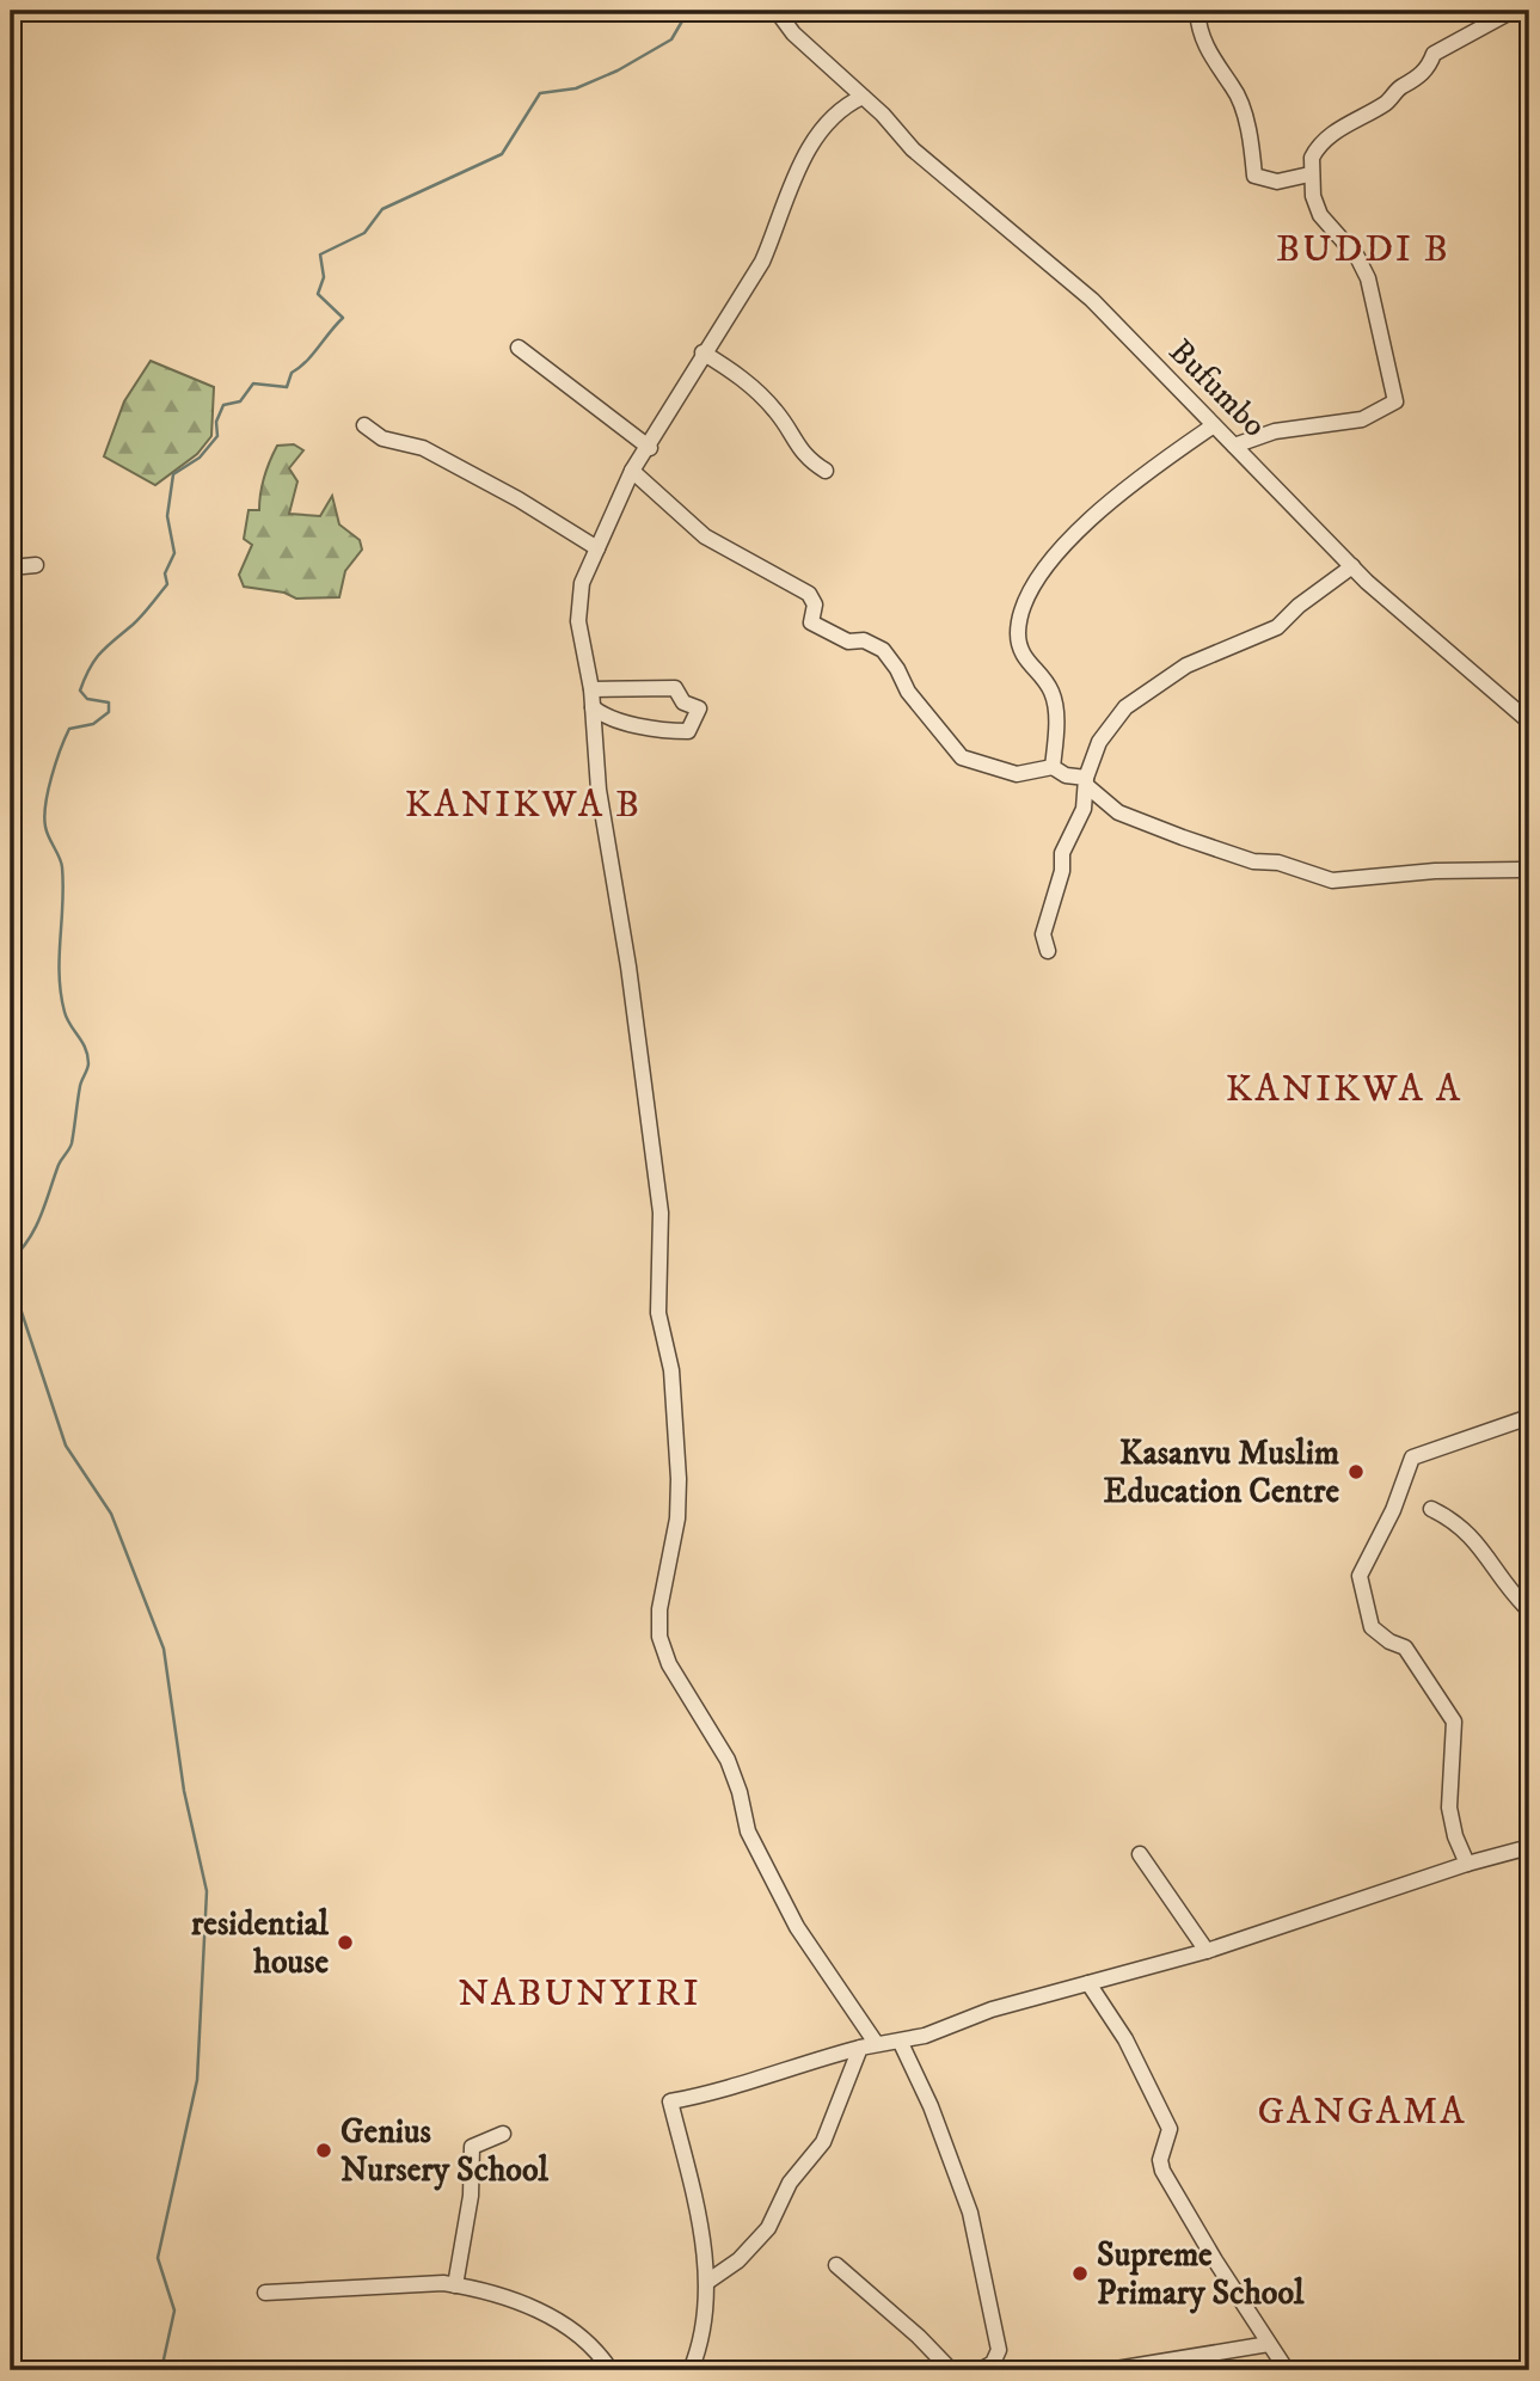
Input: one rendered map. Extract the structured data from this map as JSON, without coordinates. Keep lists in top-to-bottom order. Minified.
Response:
{"streets":{"street":["Bufumbo"]},"districts":["BUDDI B","KANIKWA B","KANIKWA A","NABUNYIRI","GANGAMA"],"places":["Kasanvu Muslim Education Centre","residential house","Genius Nursery School","Supreme Primary School"]}
